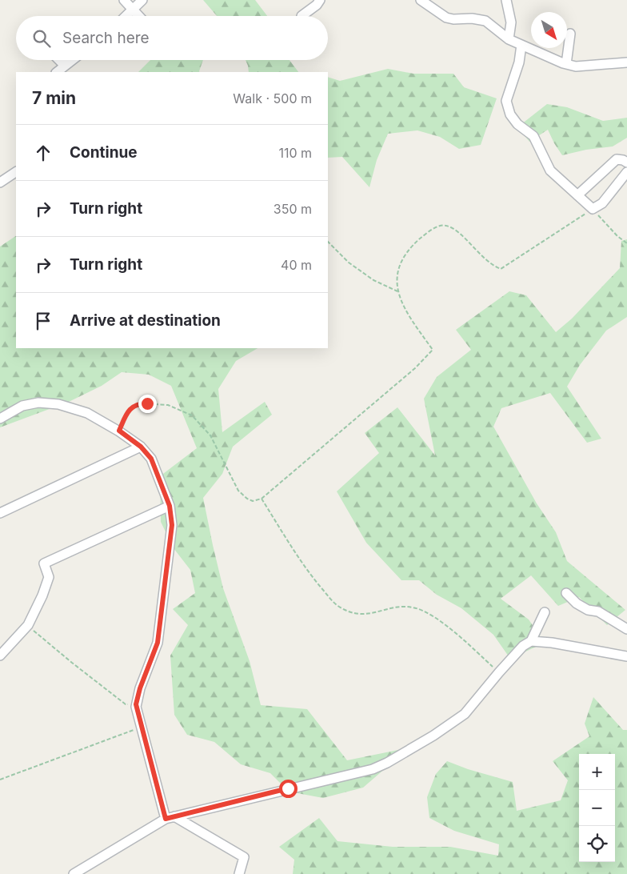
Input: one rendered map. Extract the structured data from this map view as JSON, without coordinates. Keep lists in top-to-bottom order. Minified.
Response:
{"north":"bottom right","page":{"search":"Search here","heading":["7 min","Walk · 500 m"],"list":[["Continue","110 m"],["Turn right","350 m"],["Turn right","40 m"],"Arrive at destination"],"map_buttons":["+","−"]}}
